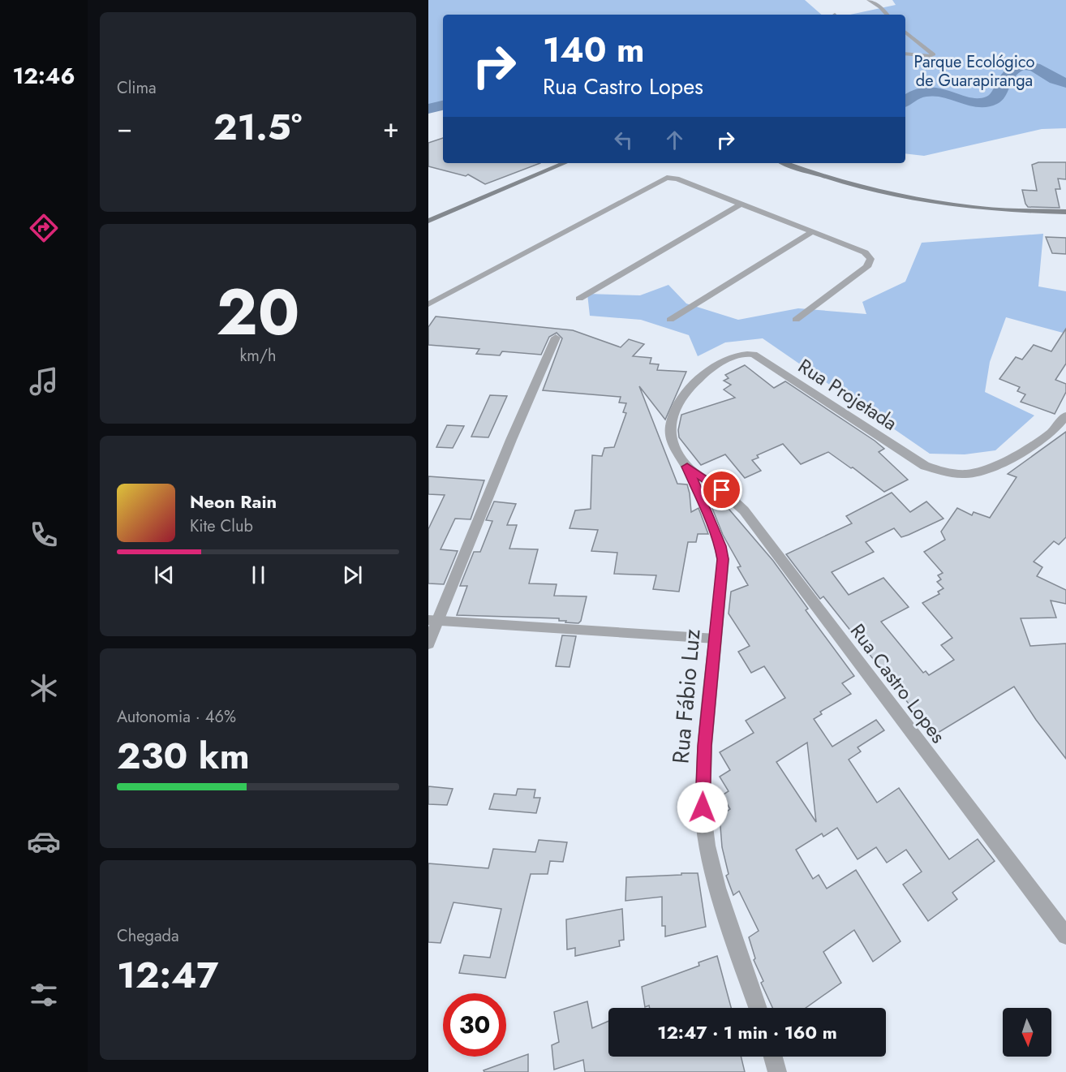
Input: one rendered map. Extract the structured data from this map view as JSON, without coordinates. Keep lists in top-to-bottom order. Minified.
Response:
{"streets":{"street":["Rua Projetada","Rua Castro Lopes","Rua Fábio Luz"]},"crossings":[["Rua Projetada","Rua Castro Lopes"],["Rua Projetada","Rua Fábio Luz"],["Rua Castro Lopes","Rua Fábio Luz"]],"parks":["Parque Ecológico de Guarapiranga"],"north":"bottom","page":{"tabs":"12:46","tile":["Clima",["20","km/h"],["Autonomia · 46%","230 km"],["Chegada","12:47"]],"turn":["140 m","Rua Castro Lopes"],"heat":["−","21.5°","+"],"song":["Neon Rain","Kite Club"],"limit":"30","trip":"12:47 · 1 min · 160 m"}}
